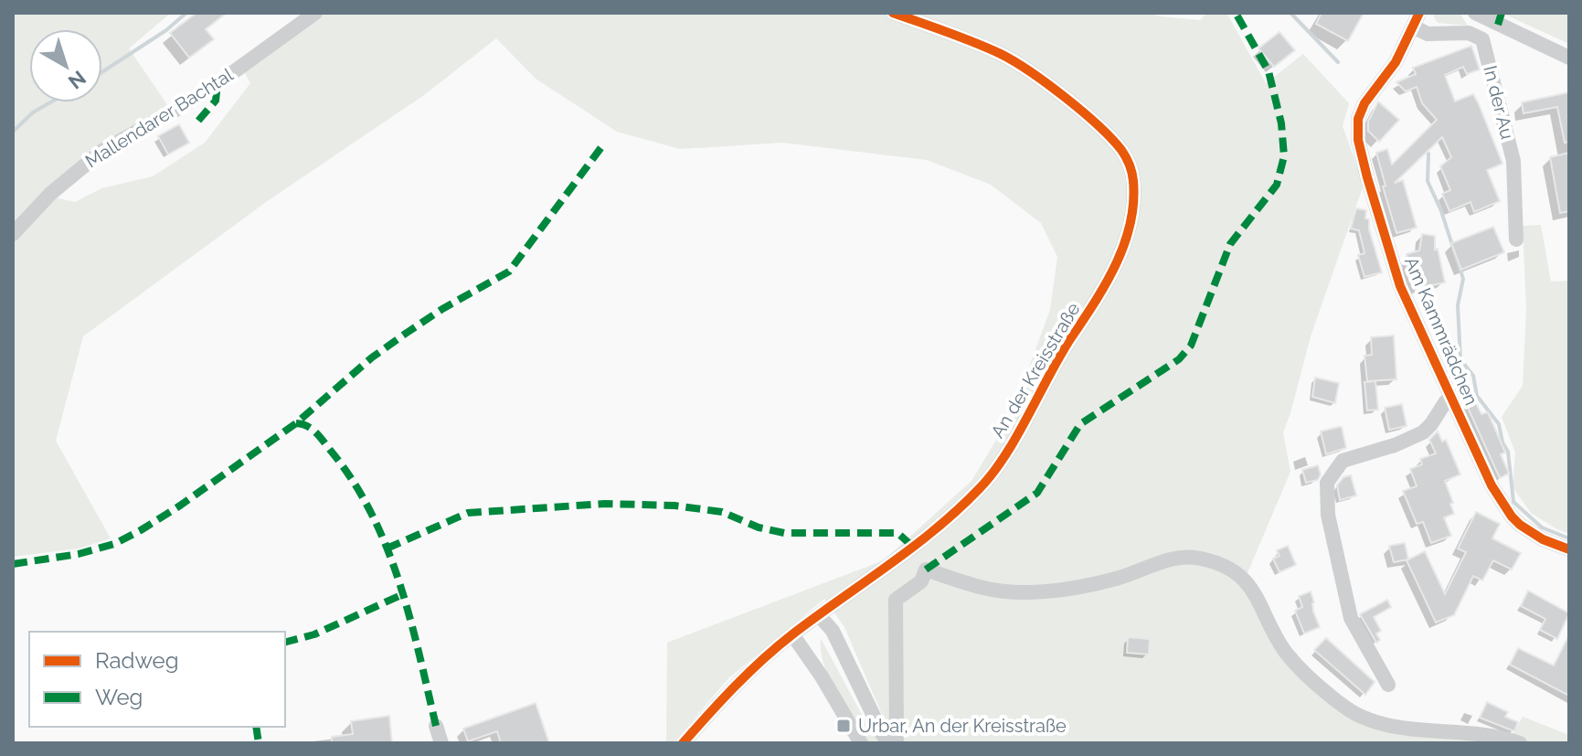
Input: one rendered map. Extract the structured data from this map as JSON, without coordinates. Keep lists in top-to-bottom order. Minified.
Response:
{"streets":{"street":["In der Au","Mallendarer Bachtal","Am Kammrädchen","An der Kreisstraße"]},"crossings":[["In der Au","Am Kammrädchen"]],"places":{"transit":["Urbar, An der Kreisstraße"]},"legend":["Radweg","Weg"],"north":"bottom right"}
